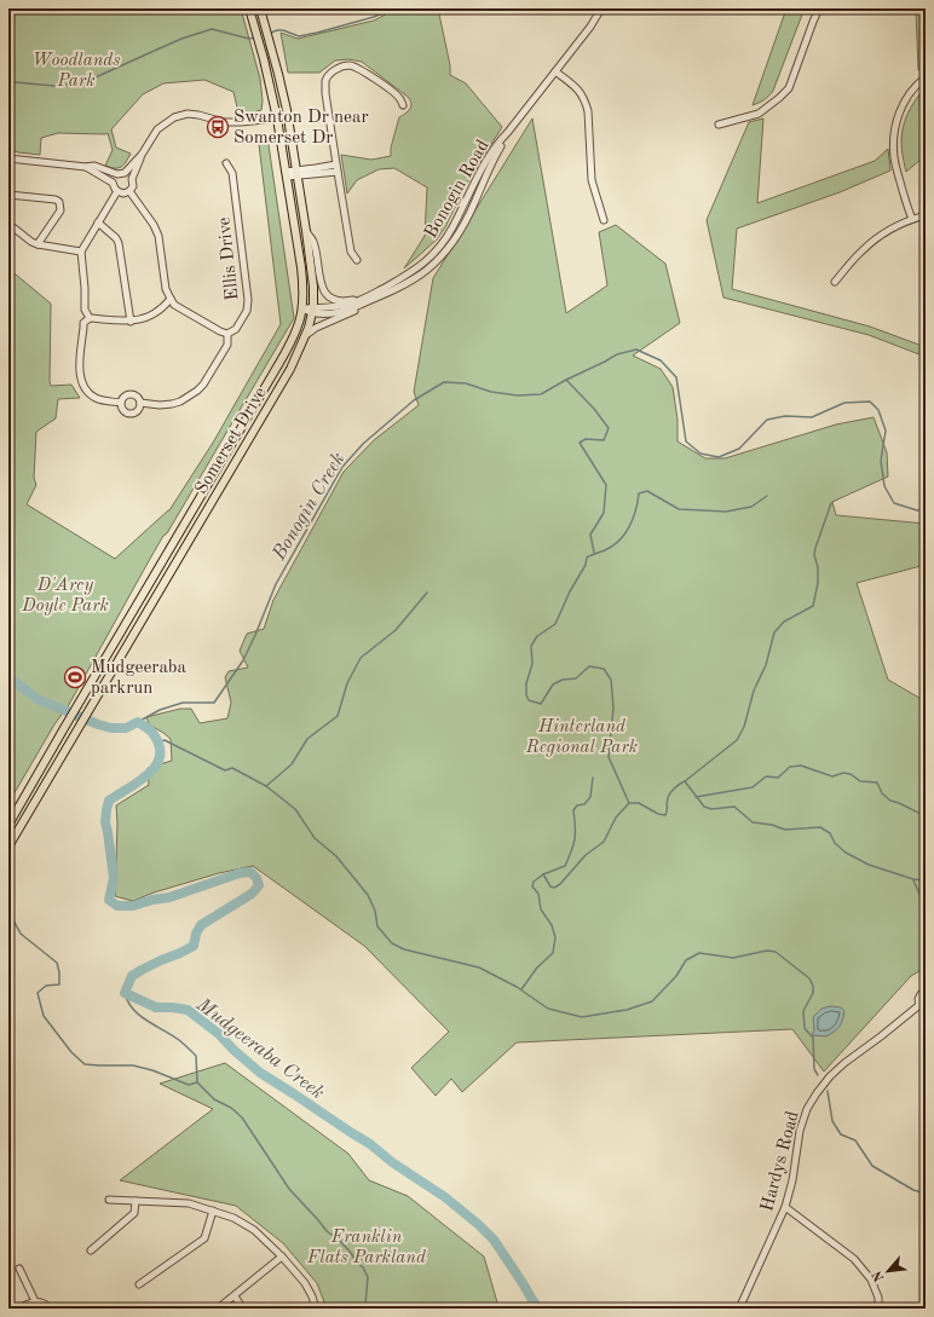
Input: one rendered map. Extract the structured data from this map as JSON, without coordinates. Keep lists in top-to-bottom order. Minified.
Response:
{"streets":{"main road":["Somerset Drive"],"street":["Bonogin Road","Ellis Drive","Hardys Road"]},"crossings":[["Bonogin Road","Somerset Drive"]],"water":["Bonogin Creek","Mudgeeraba Creek"],"parks":["Woodlands Park","D'Arcy Doyle Park","Hinterland Regional Park","Franklin Flats Parkland"],"places":{"bus stop":["Swanton Dr near Somerset Dr"],"sports":["Mudgeeraba parkrun"]},"north":"bottom left"}
